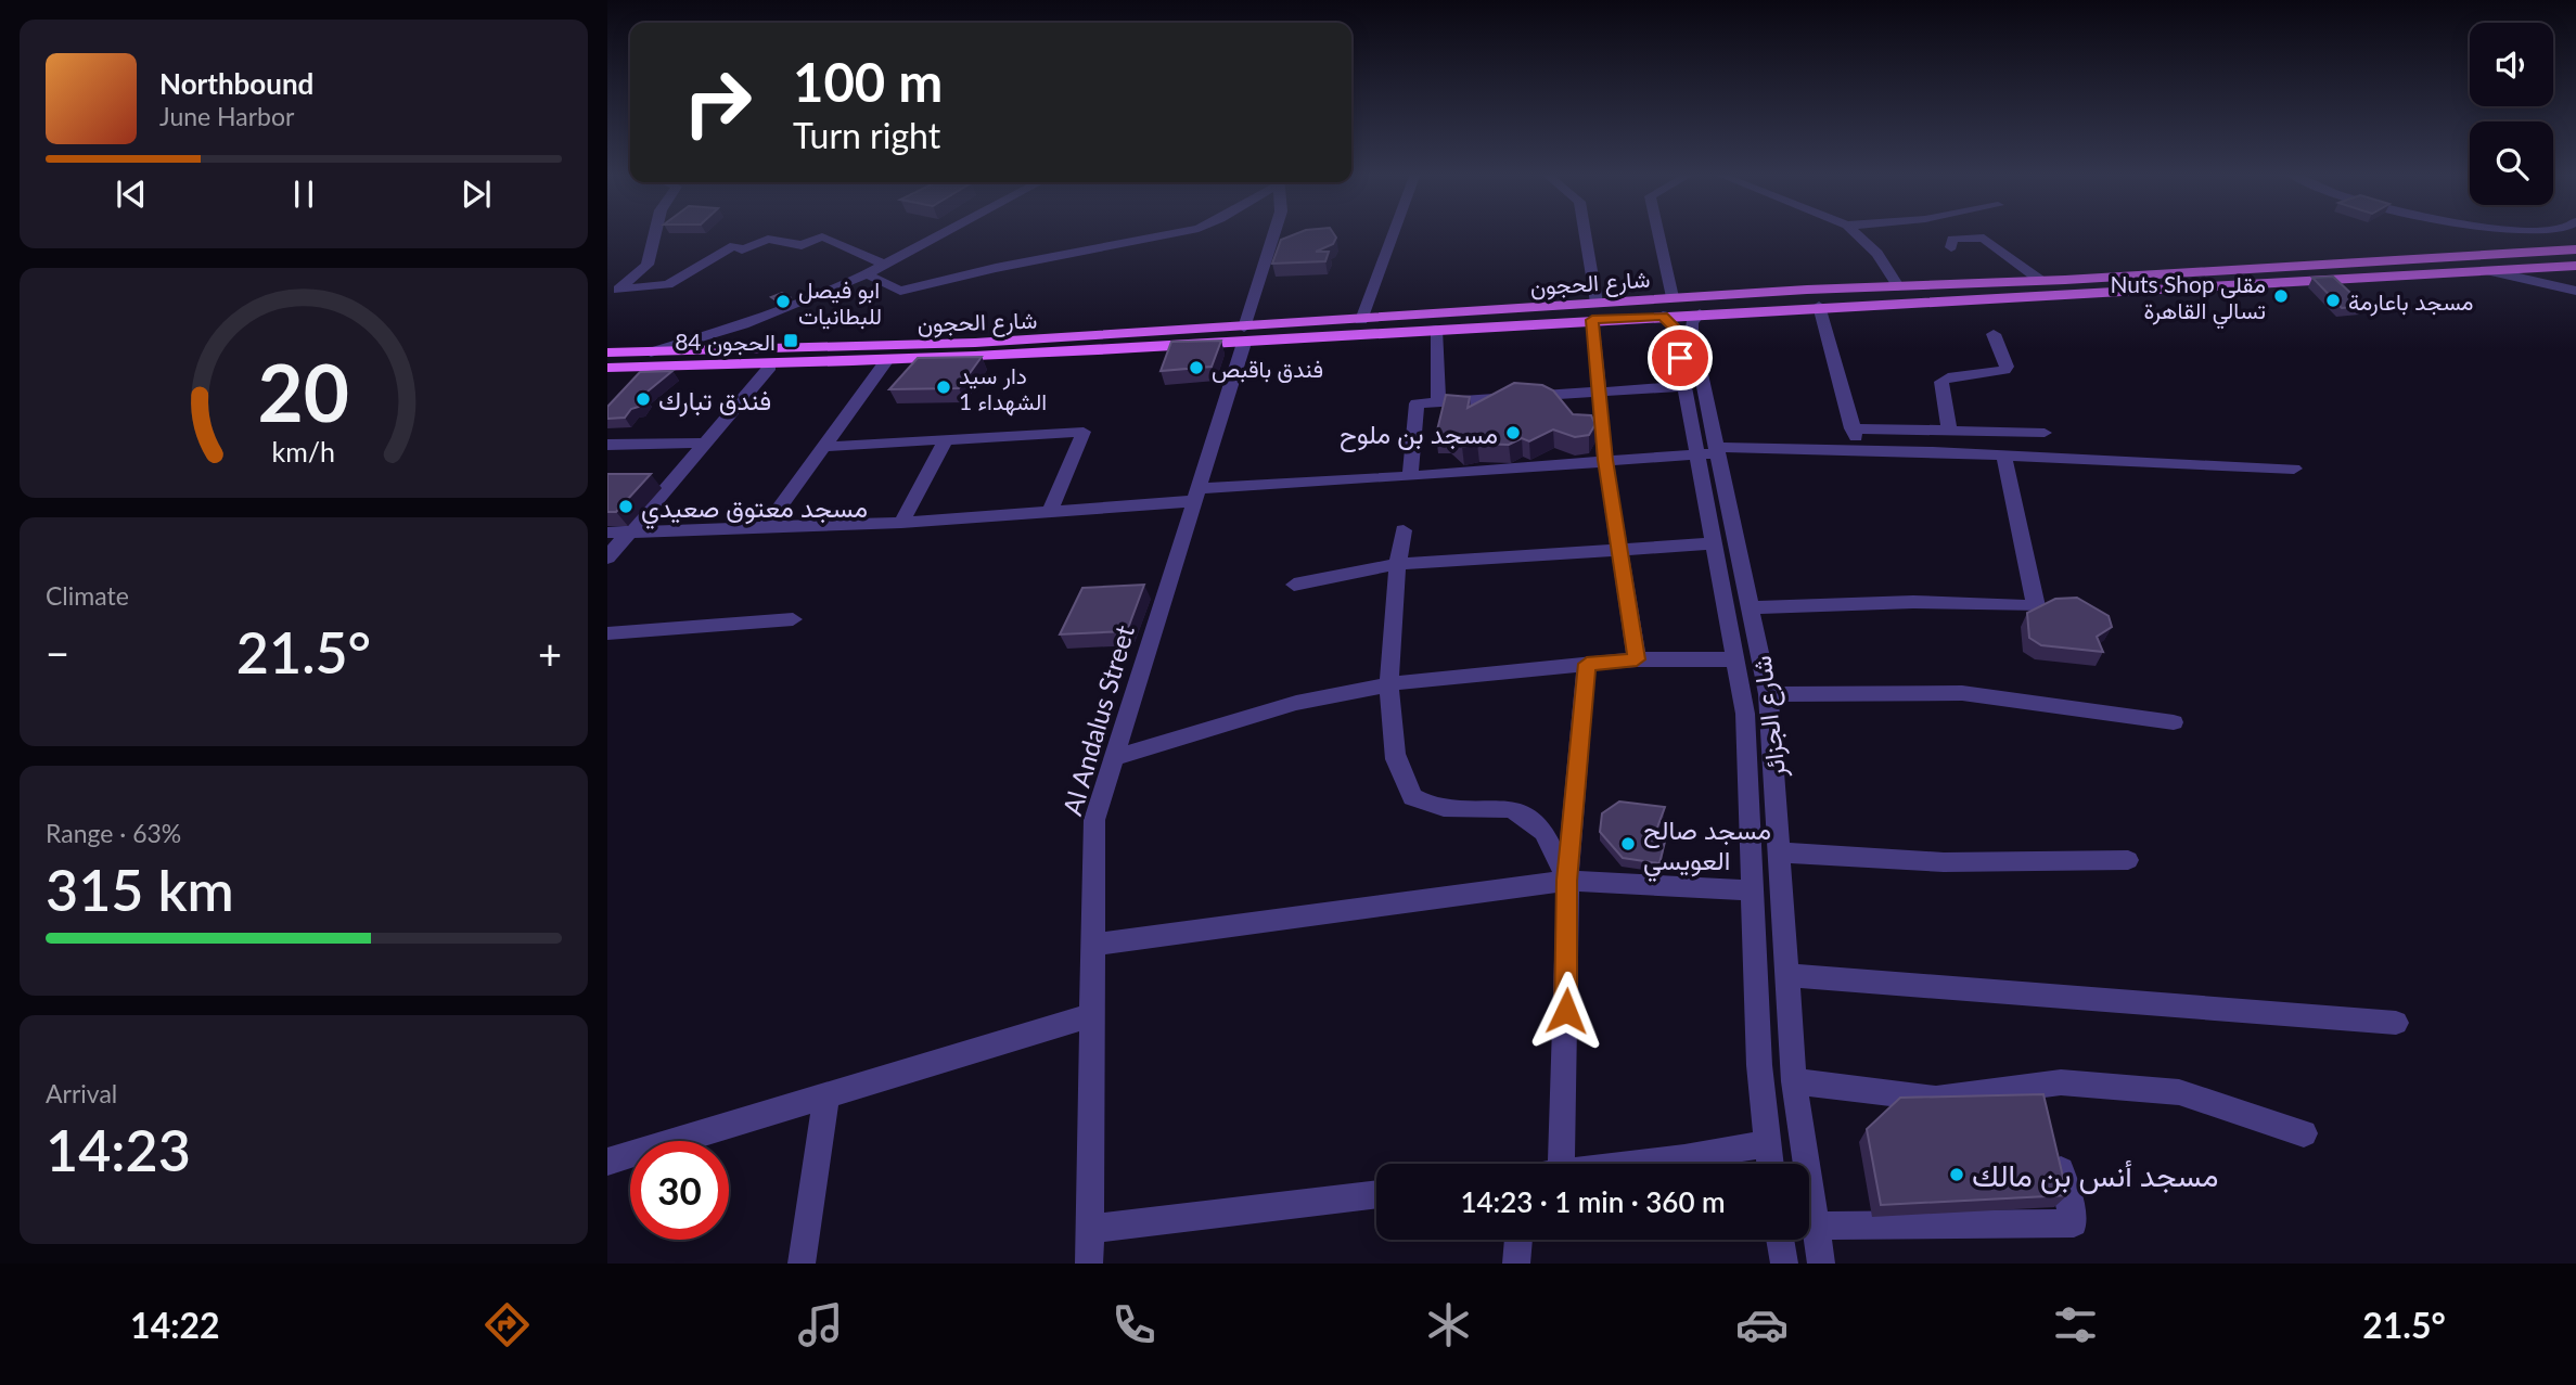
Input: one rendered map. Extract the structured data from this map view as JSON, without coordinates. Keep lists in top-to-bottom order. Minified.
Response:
{"streets":{"main road":["شارع الحجون"],"street":["شارع الجزائر","Al Andalus Street"]},"crossings":[["شارع الحجون","شارع الجزائر"],["شارع الحجون","Al Andalus Street"]],"places":{"other":["Nuts Shop مقلى تسالي القاهرة","مسجد باعارمة","ابو فيصل للبطانيات","فندق باقبص","دار سيد الشهداء 1","فندق تبارك","مسجد بن ملوح","مسجد معتوق صعيدي","مسجد صالح العويسي","مسجد أنس بن مالك"],"transit":["الحجون 84"]},"page":{"turn":["100 m","Turn right"],"song":["Northbound","June Harbor"],"tile":["Climate",["Range · 63%","315 km"],["Arrival","14:23"]],"heat":["−","21.5°","+"],"limit":"30","trip":"14:23 · 1 min · 360 m","tabs":["14:22","21.5°"],"gauge":["20","km/h"]}}
